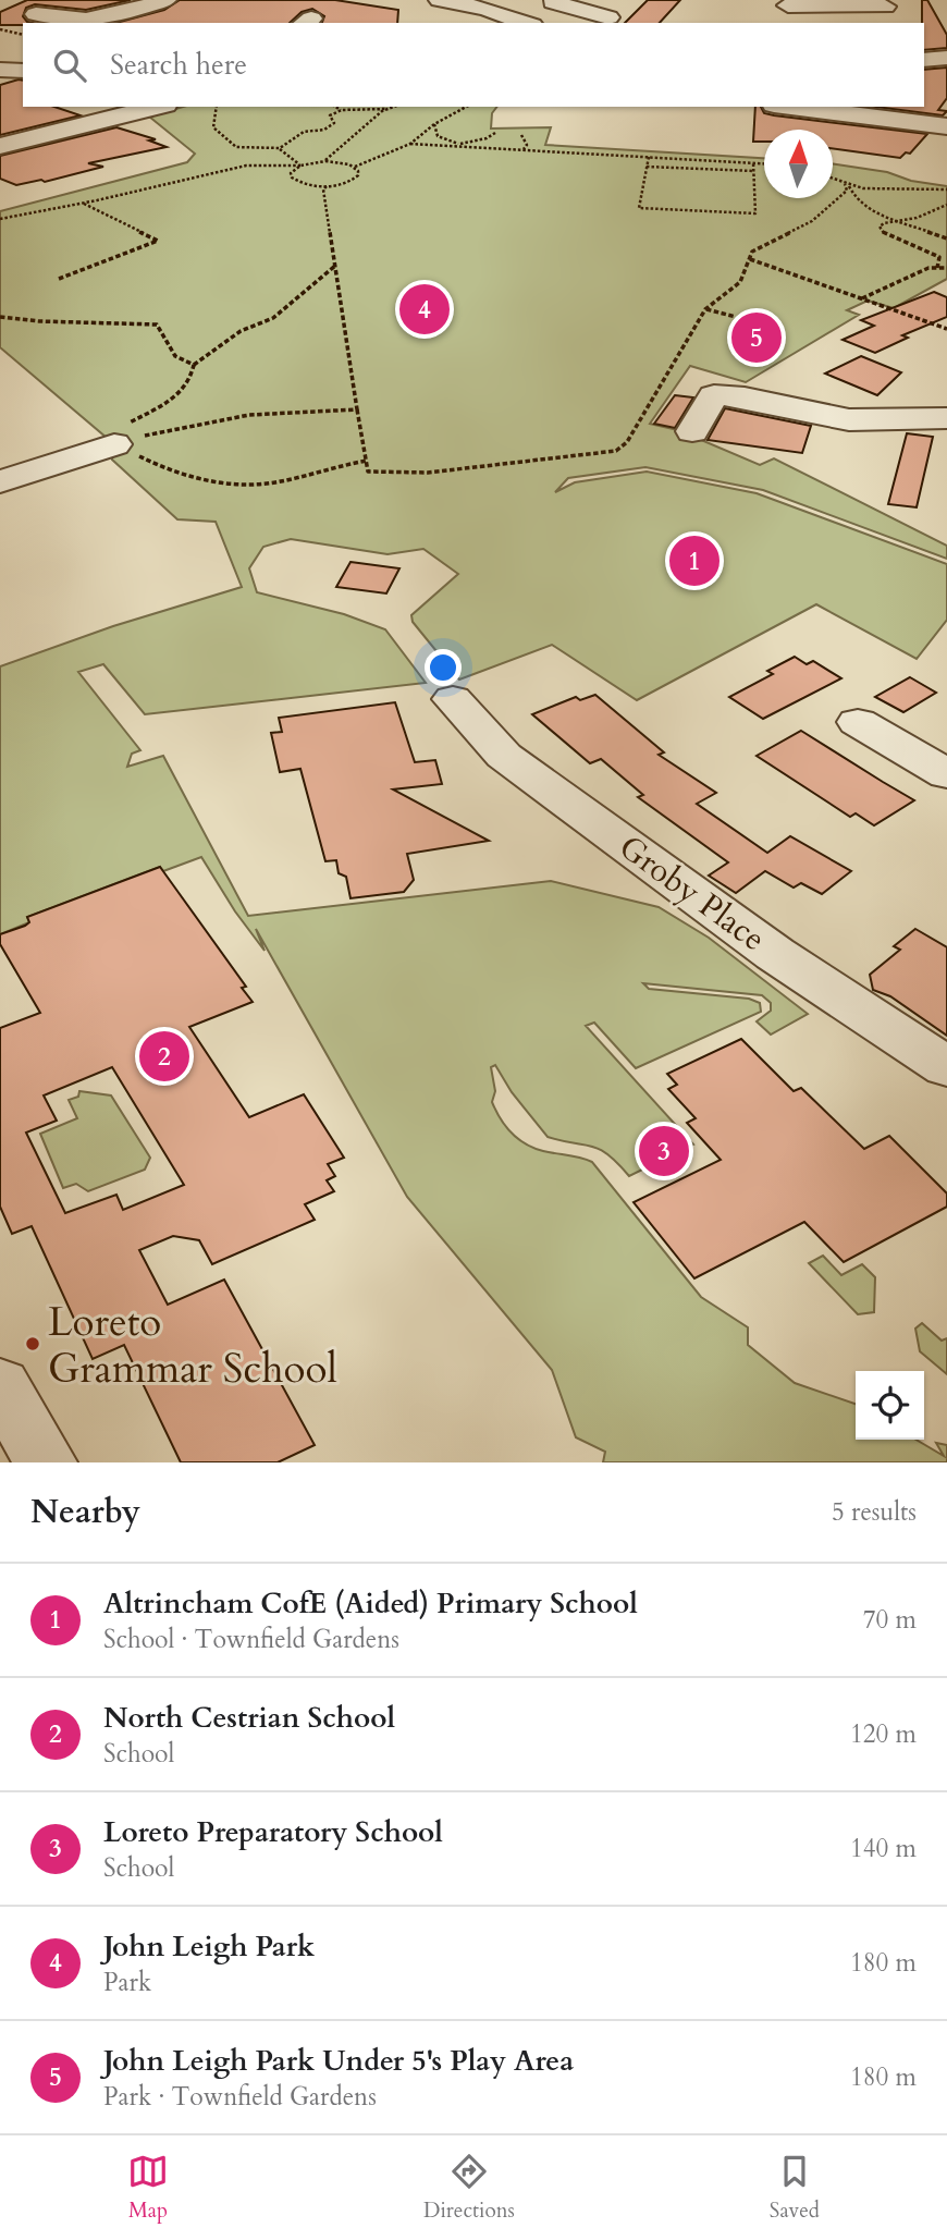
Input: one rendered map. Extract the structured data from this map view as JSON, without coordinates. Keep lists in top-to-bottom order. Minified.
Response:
{"streets":{"street":["Groby Place"]},"places":["Loreto Grammar School"],"north":"top","page":{"search":"Search here","pins":["4","5","1","2","3"],"heading":["Nearby","5 results"],"list":[{"mark":"1","name":"Altrincham CofE (Aided) Primary School","note":"School · Townfield Gardens","value":"70 m"},{"mark":"2","name":"North Cestrian School","note":"School","value":"120 m"},{"mark":"3","name":"Loreto Preparatory School","note":"School","value":"140 m"},{"mark":"4","name":"John Leigh Park","note":"Park","value":"180 m"},{"mark":"5","name":"John Leigh Park Under 5's Play Area","note":"Park · Townfield Gardens","value":"180 m"}],"nav":["Map","Directions","Saved"]}}
